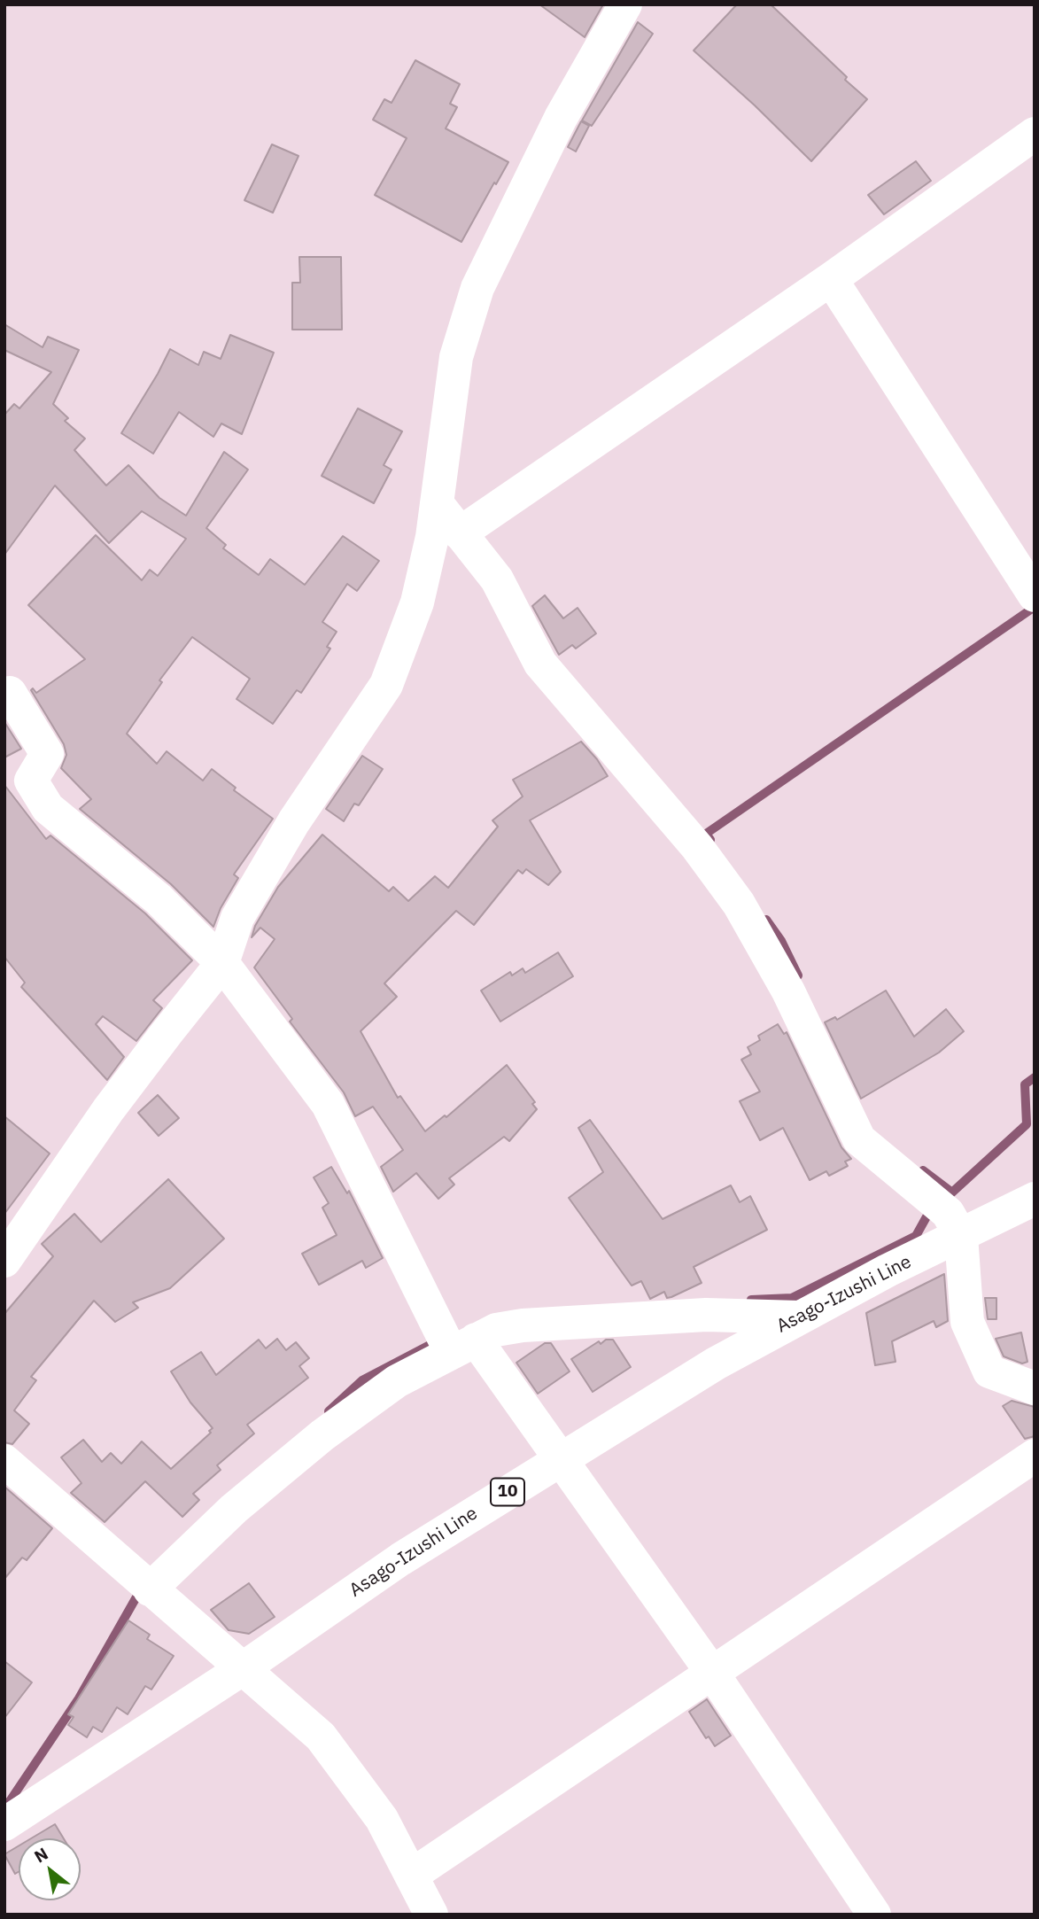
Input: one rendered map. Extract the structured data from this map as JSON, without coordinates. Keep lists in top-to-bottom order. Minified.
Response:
{"streets":{"street":["Asago-Izushi Line","10"]},"north":"top left"}
